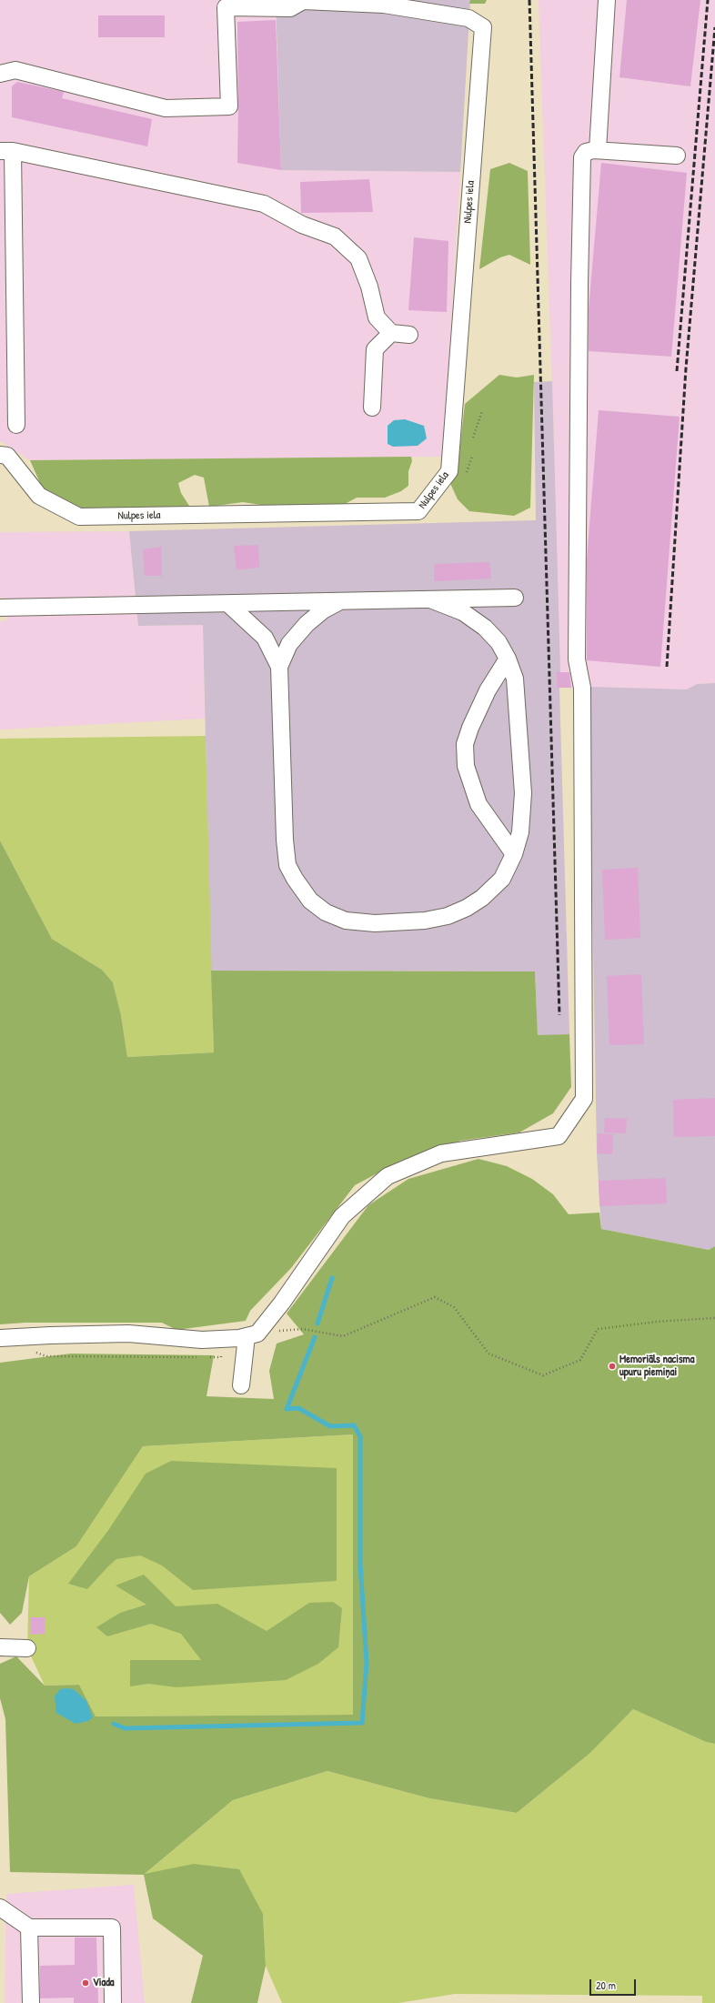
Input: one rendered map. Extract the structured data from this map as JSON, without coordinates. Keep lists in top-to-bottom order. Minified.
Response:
{"streets":{"street":["Nulpes iela"]},"places":["Memoriāls nacisma upuru piemiņai","Viada"],"scale_bar":"20 m"}
